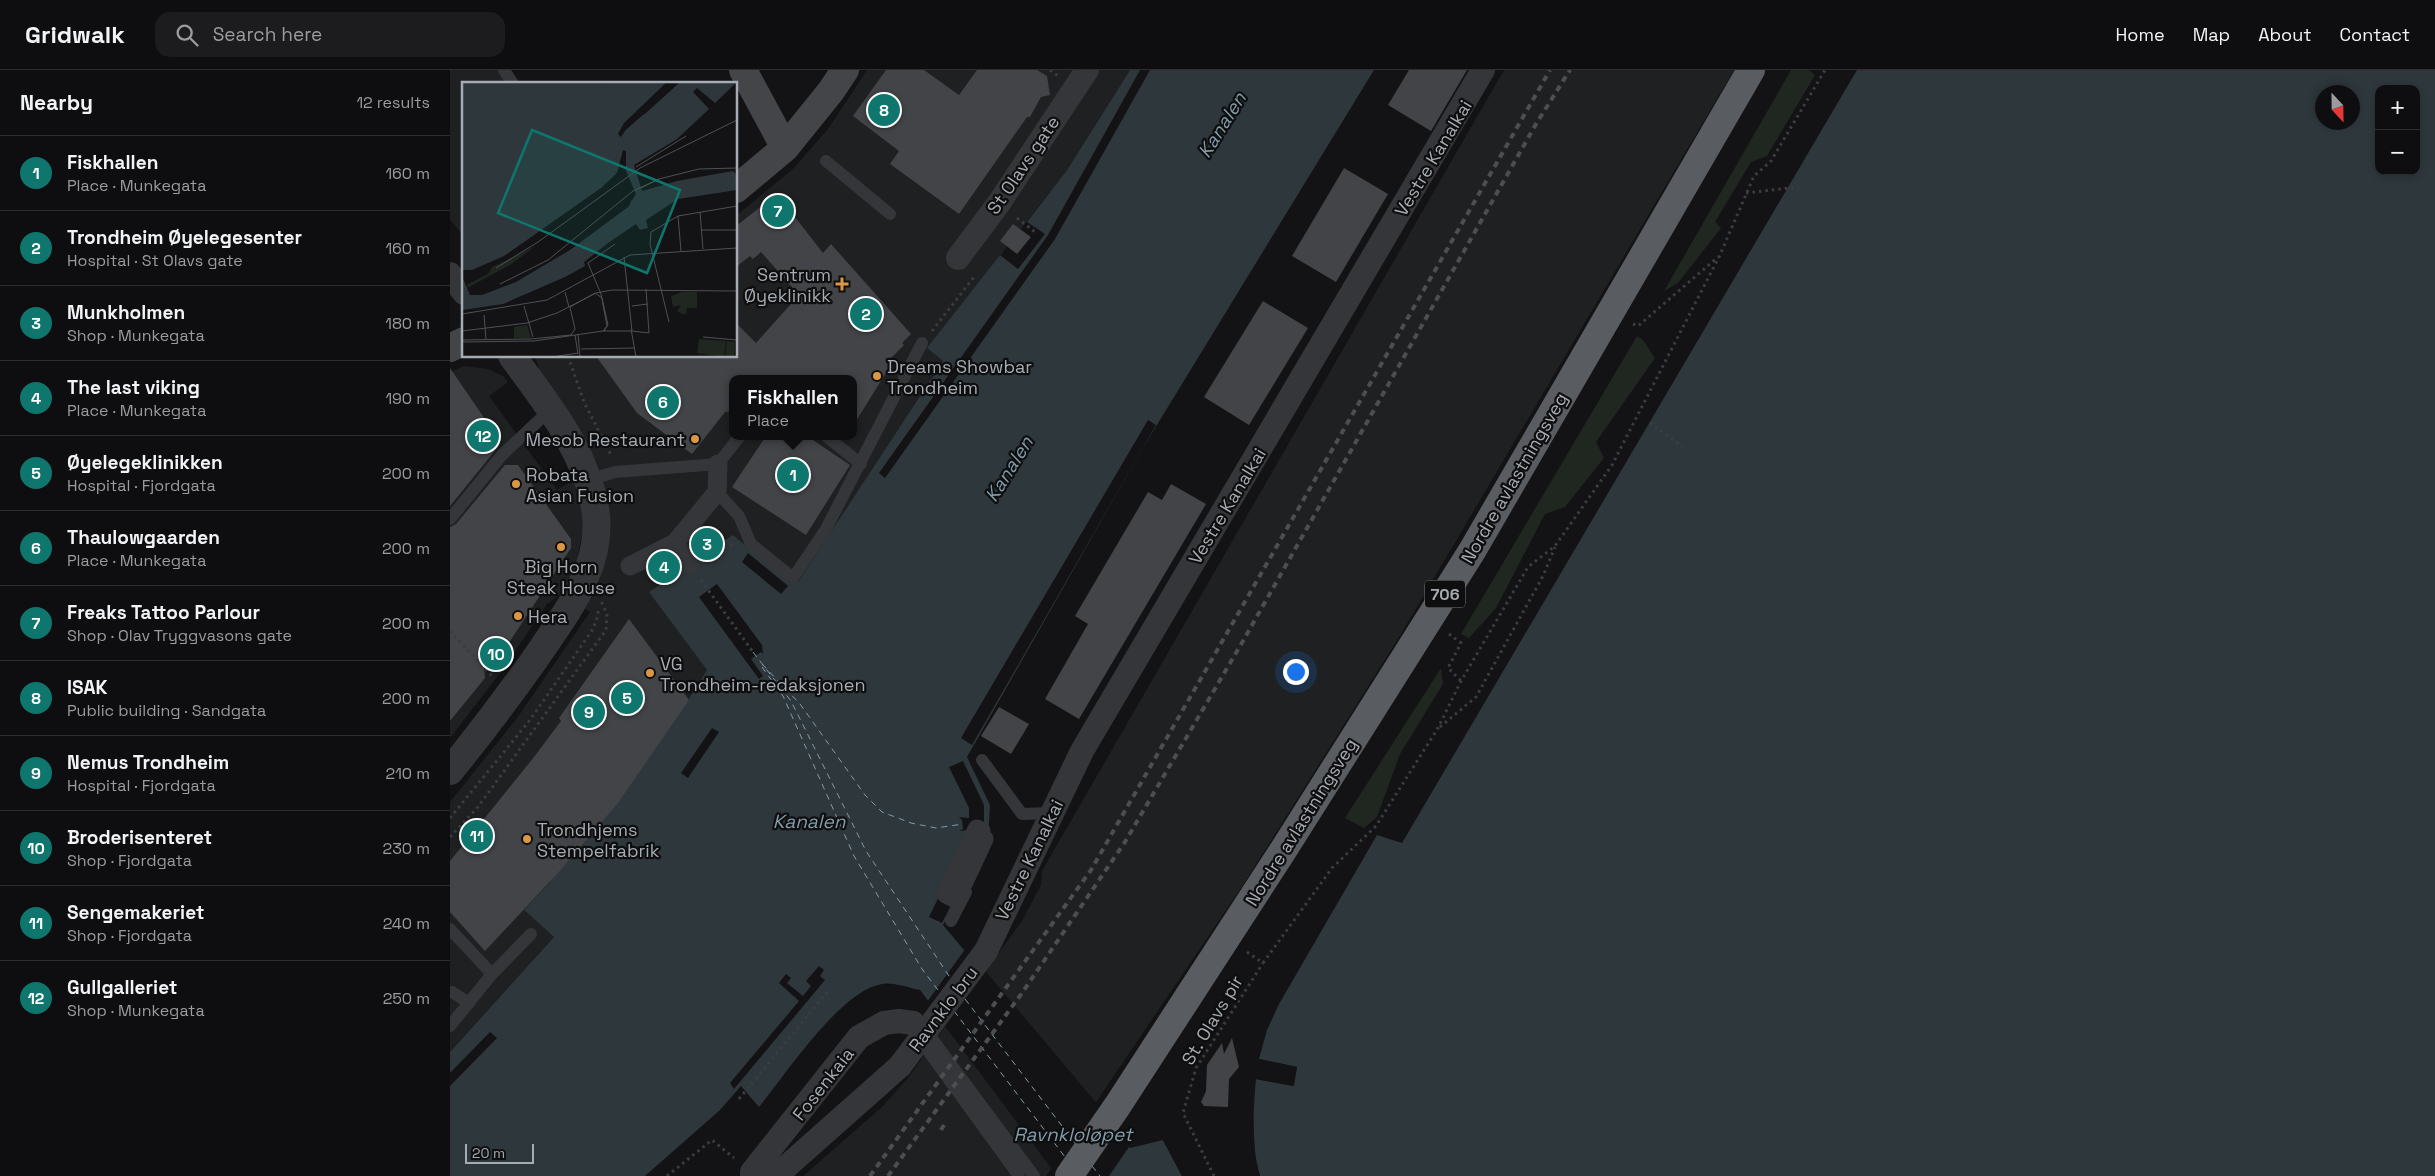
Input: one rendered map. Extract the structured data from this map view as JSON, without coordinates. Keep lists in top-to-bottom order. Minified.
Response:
{"streets":{"highway":["Nordre avlastningsveg","706"],"street":["Vestre Kanalkai","St Olavs gate","Ravnklo bru","Fosenkaia"],"path":["St. Olavs pir"]},"crossings":[["Vestre Kanalkai","Ravnklo bru"]],"water":["Kanalen","Ravnkloløpet"],"places":{"health":["Sentrum Øyeklinikk"],"other":["Dreams Showbar Trondheim","Mesob Restaurant","Robata Asian Fusion","Big Horn Steak House","Hera","VG Trondheim-redaksjonen","Trondhjems Stempelfabrik"]},"scale_bar":"20 m","north":"bottom","page":{"header":"Gridwalk","search":"Search here","nav":["Home","Map","About","Contact"],"heading":["Nearby","12 results"],"map_buttons":["+","−"],"pins":["8","7","2","6","12","1","3","4","10","5","9","11"],"list":[{"mark":"1","name":"Fiskhallen","note":"Place · Munkegata","value":"160 m"},{"mark":"2","name":"Trondheim Øyelegesenter","note":"Hospital · St Olavs gate","value":"160 m"},{"mark":"3","name":"Munkholmen","note":"Shop · Munkegata","value":"180 m"},{"mark":"4","name":"The last viking","note":"Place · Munkegata","value":"190 m"},{"mark":"5","name":"Øyelegeklinikken","note":"Hospital · Fjordgata","value":"200 m"},{"mark":"6","name":"Thaulowgaarden","note":"Place · Munkegata","value":"200 m"},{"mark":"7","name":"Freaks Tattoo Parlour","note":"Shop · Olav Tryggvasons gate","value":"200 m"},{"mark":"8","name":"ISAK","note":"Public building · Sandgata","value":"200 m"},{"mark":"9","name":"Nemus Trondheim","note":"Hospital · Fjordgata","value":"210 m"},{"mark":"10","name":"Broderisenteret","note":"Shop · Fjordgata","value":"230 m"},{"mark":"11","name":"Sengemakeriet","note":"Shop · Fjordgata","value":"240 m"},{"mark":"12","name":"Gullgalleriet","note":"Shop · Munkegata","value":"250 m"}],"popup":["Fiskhallen","Place"],"scale":"20 m"}}
